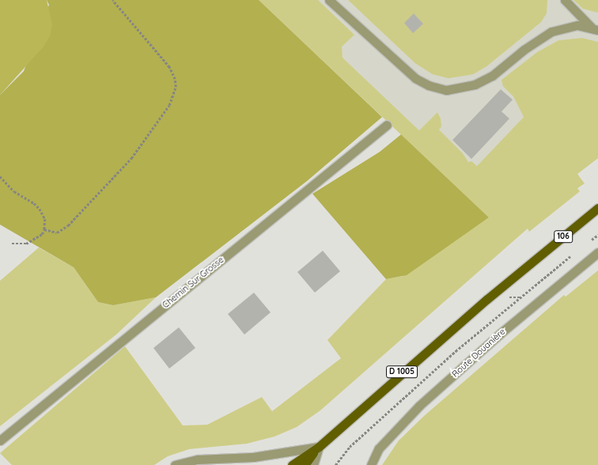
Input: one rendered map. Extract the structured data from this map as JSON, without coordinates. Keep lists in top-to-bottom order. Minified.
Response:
{"streets":{"main road":["106","D 1005"],"street":["Chemin Sur Grosse","Route Douanière"]},"crossings":[["106","D 1005"]]}
